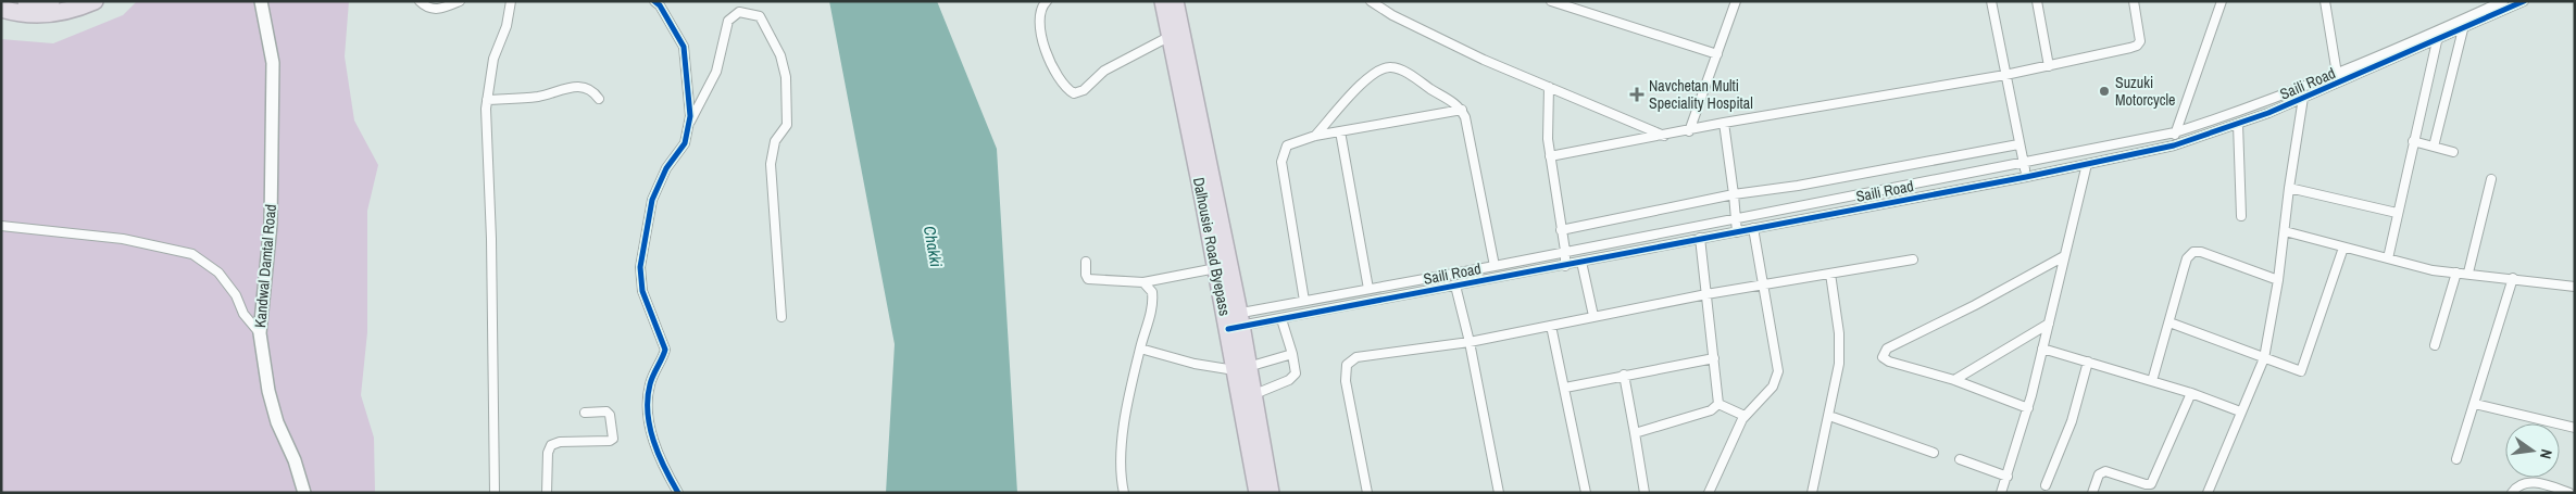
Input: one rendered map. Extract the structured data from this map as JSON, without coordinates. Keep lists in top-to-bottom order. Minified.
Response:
{"streets":{"highway":["Dalhousie Road Byepass"],"main road":["Kandwal Damtal Road"],"street":["Saili Road"]},"crossings":[["Saili Road","Dalhousie Road Byepass"]],"water":["Chakki"],"places":{"other":["Suzuki Motorcycle"],"health":["Navchetan Multi Speciality Hospital"]},"north":"right"}
